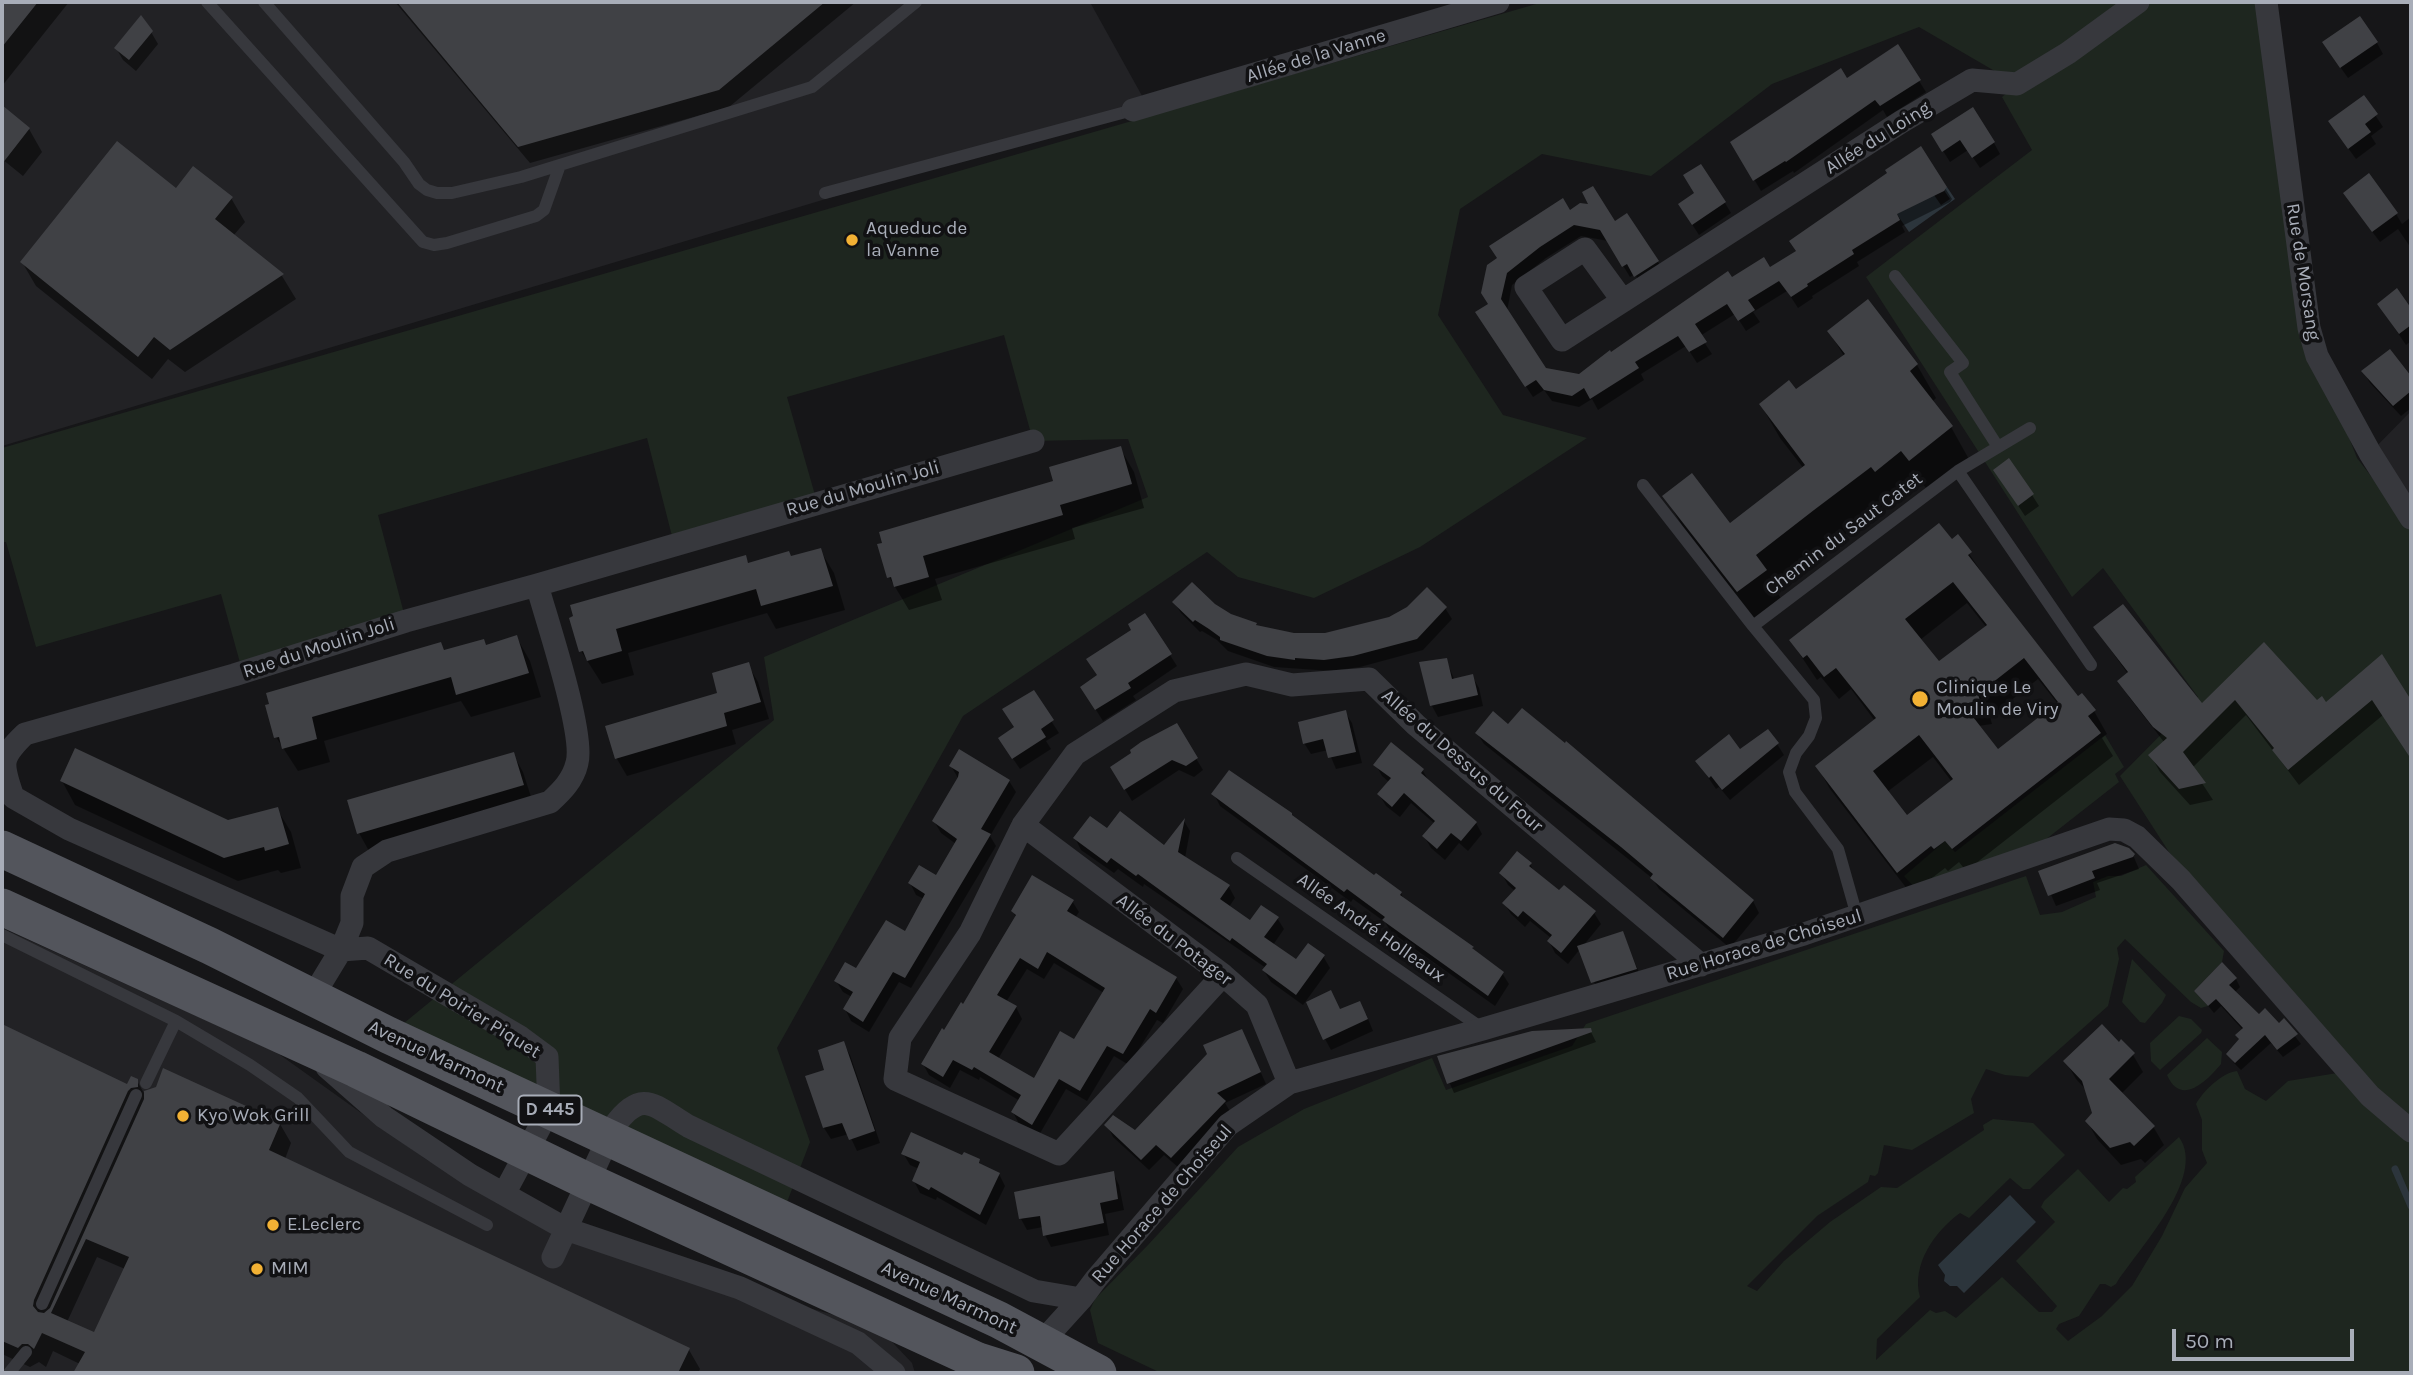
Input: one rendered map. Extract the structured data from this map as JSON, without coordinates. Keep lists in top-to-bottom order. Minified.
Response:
{"streets":{"main road":["Avenue Marmont","D 445"],"street":["Allée de la Vanne","Allée du Loing","Rue de Morsang","Rue du Moulin Joli","Allée du Dessus du Four","Allée du Potager","Rue Horace de Choiseul","Rue du Poirier Piquet"],"lane":["Chemin du Saut Catet","Allée André Holleaux"]},"crossings":[["Rue du Moulin Joli","Rue du Poirier Piquet"],["Allée du Dessus du Four","Allée du Potager"],["Allée du Dessus du Four","Rue Horace de Choiseul"],["Allée André Holleaux","Rue Horace de Choiseul"],["Allée du Potager","Rue Horace de Choiseul"],["Rue Horace de Choiseul","Avenue Marmont"],["Rue du Poirier Piquet","Avenue Marmont"]],"places":["Aqueduc de la Vanne","Clinique Le Moulin de Viry","Kyo Wok Grill","E.Leclerc","MIM"],"scale_bar":"50 m"}
